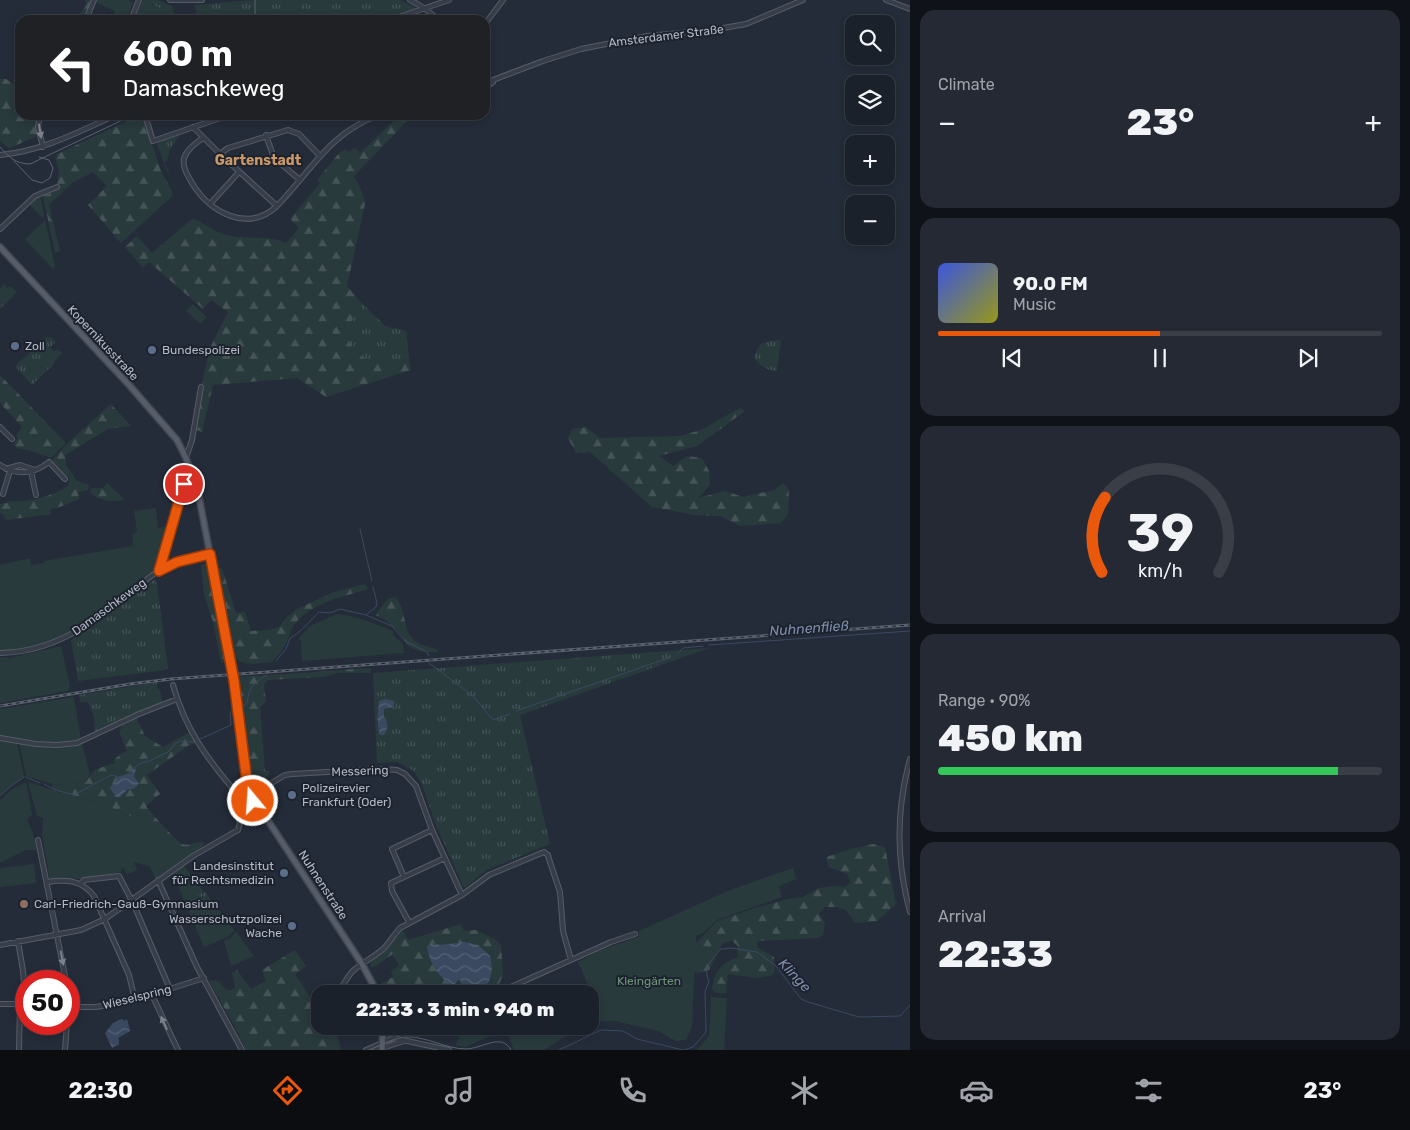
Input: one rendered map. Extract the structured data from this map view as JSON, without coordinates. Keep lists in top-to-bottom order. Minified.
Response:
{"streets":{"main road":["Kopernikusstraße","Nuhnenstraße"],"street":["Amsterdamer Straße","Damaschkeweg","Messering","Wieselspring"]},"crossings":[["Messering","Nuhnenstraße"]],"districts":["Gartenstadt"],"water":["Nuhnenfließ","Klinge"],"parks":["Kleingärten"],"places":["Zoll","Bundespolizei","Polizeirevier Frankfurt (Oder)","Landesinstitut für Rechtsmedizin","Carl-Friedrich-Gauß-Gymnasium","Wasserschutzpolizei Wache"],"page":{"tile":["Climate",["Range · 90%","450 km"],["Arrival","22:33"]],"map_buttons":["+","−"],"turn":["600 m","Damaschkeweg"],"heat":["−","23°","+"],"song":["90.0 FM","Music"],"limit":"50","trip":"22:33 · 3 min · 940 m","tabs":["22:30","23°"],"gauge":["39","km/h"]}}
